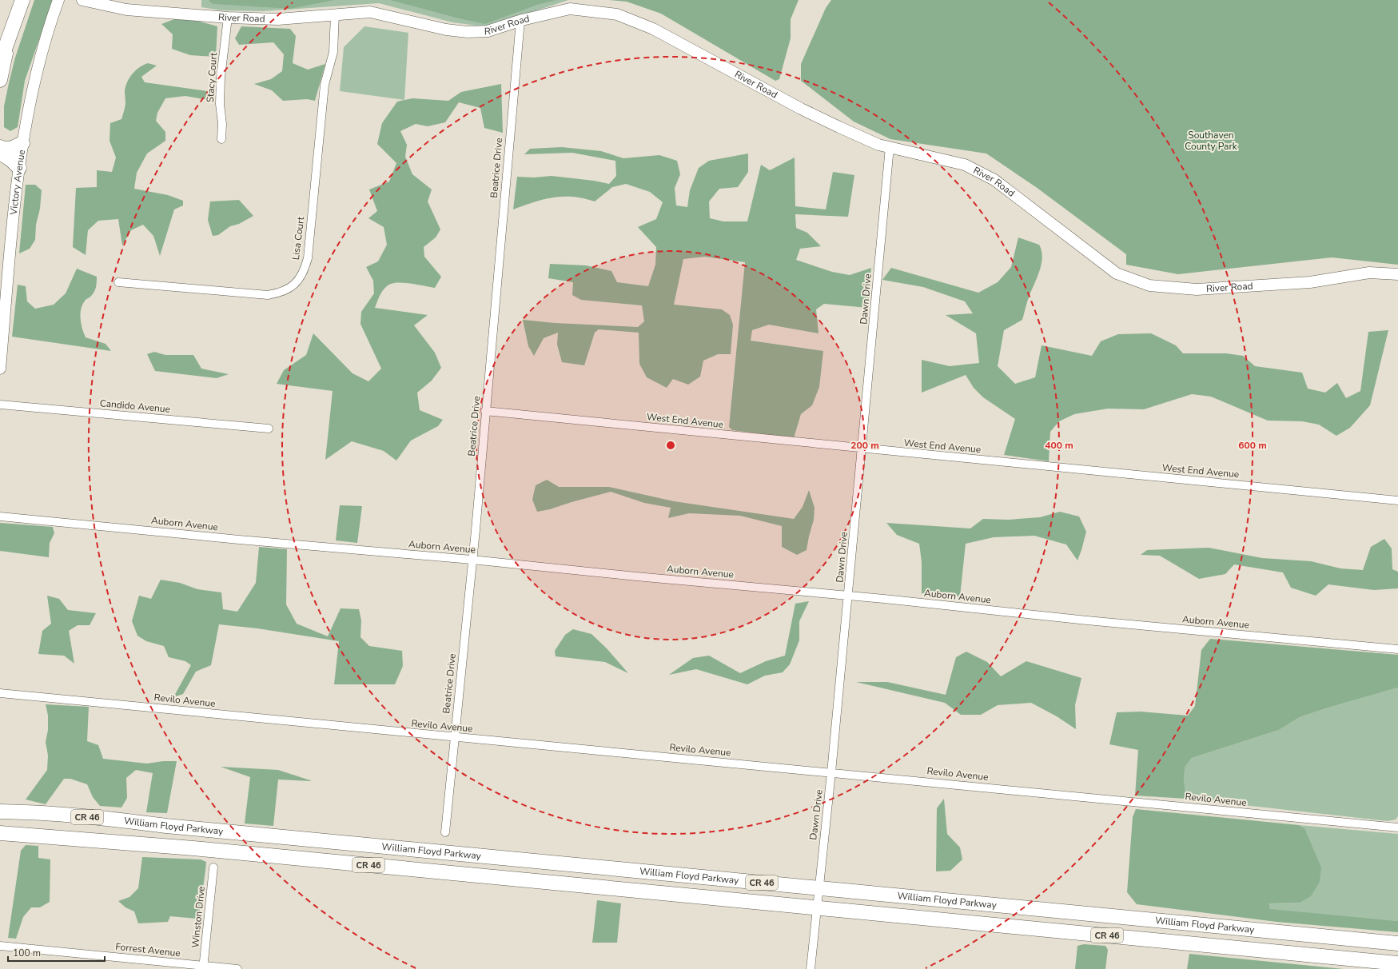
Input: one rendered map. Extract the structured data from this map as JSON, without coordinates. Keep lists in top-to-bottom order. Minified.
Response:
{"streets":{"highway":["CR 46","William Floyd Parkway"],"street":["River Road","Stacy Court","Beatrice Drive","Victory Avenue","Lisa Court","Dawn Drive","Candido Avenue","West End Avenue","Auborn Avenue","Revilo Avenue","Winston Drive","Forrest Avenue"]},"crossings":[["River Road","Stacy Court"],["River Road","Beatrice Drive"],["River Road","Lisa Court"],["River Road","Dawn Drive"],["Beatrice Drive","West End Avenue"],["Beatrice Drive","Auborn Avenue"],["Beatrice Drive","Revilo Avenue"],["Dawn Drive","West End Avenue"],["Dawn Drive","Auborn Avenue"],["Dawn Drive","Revilo Avenue"],["Dawn Drive","William Floyd Parkway"],["Winston Drive","Forrest Avenue"]],"parks":["Southaven County Park"],"scale_bar":"100 m","rings":["200 m","400 m","600 m"]}
